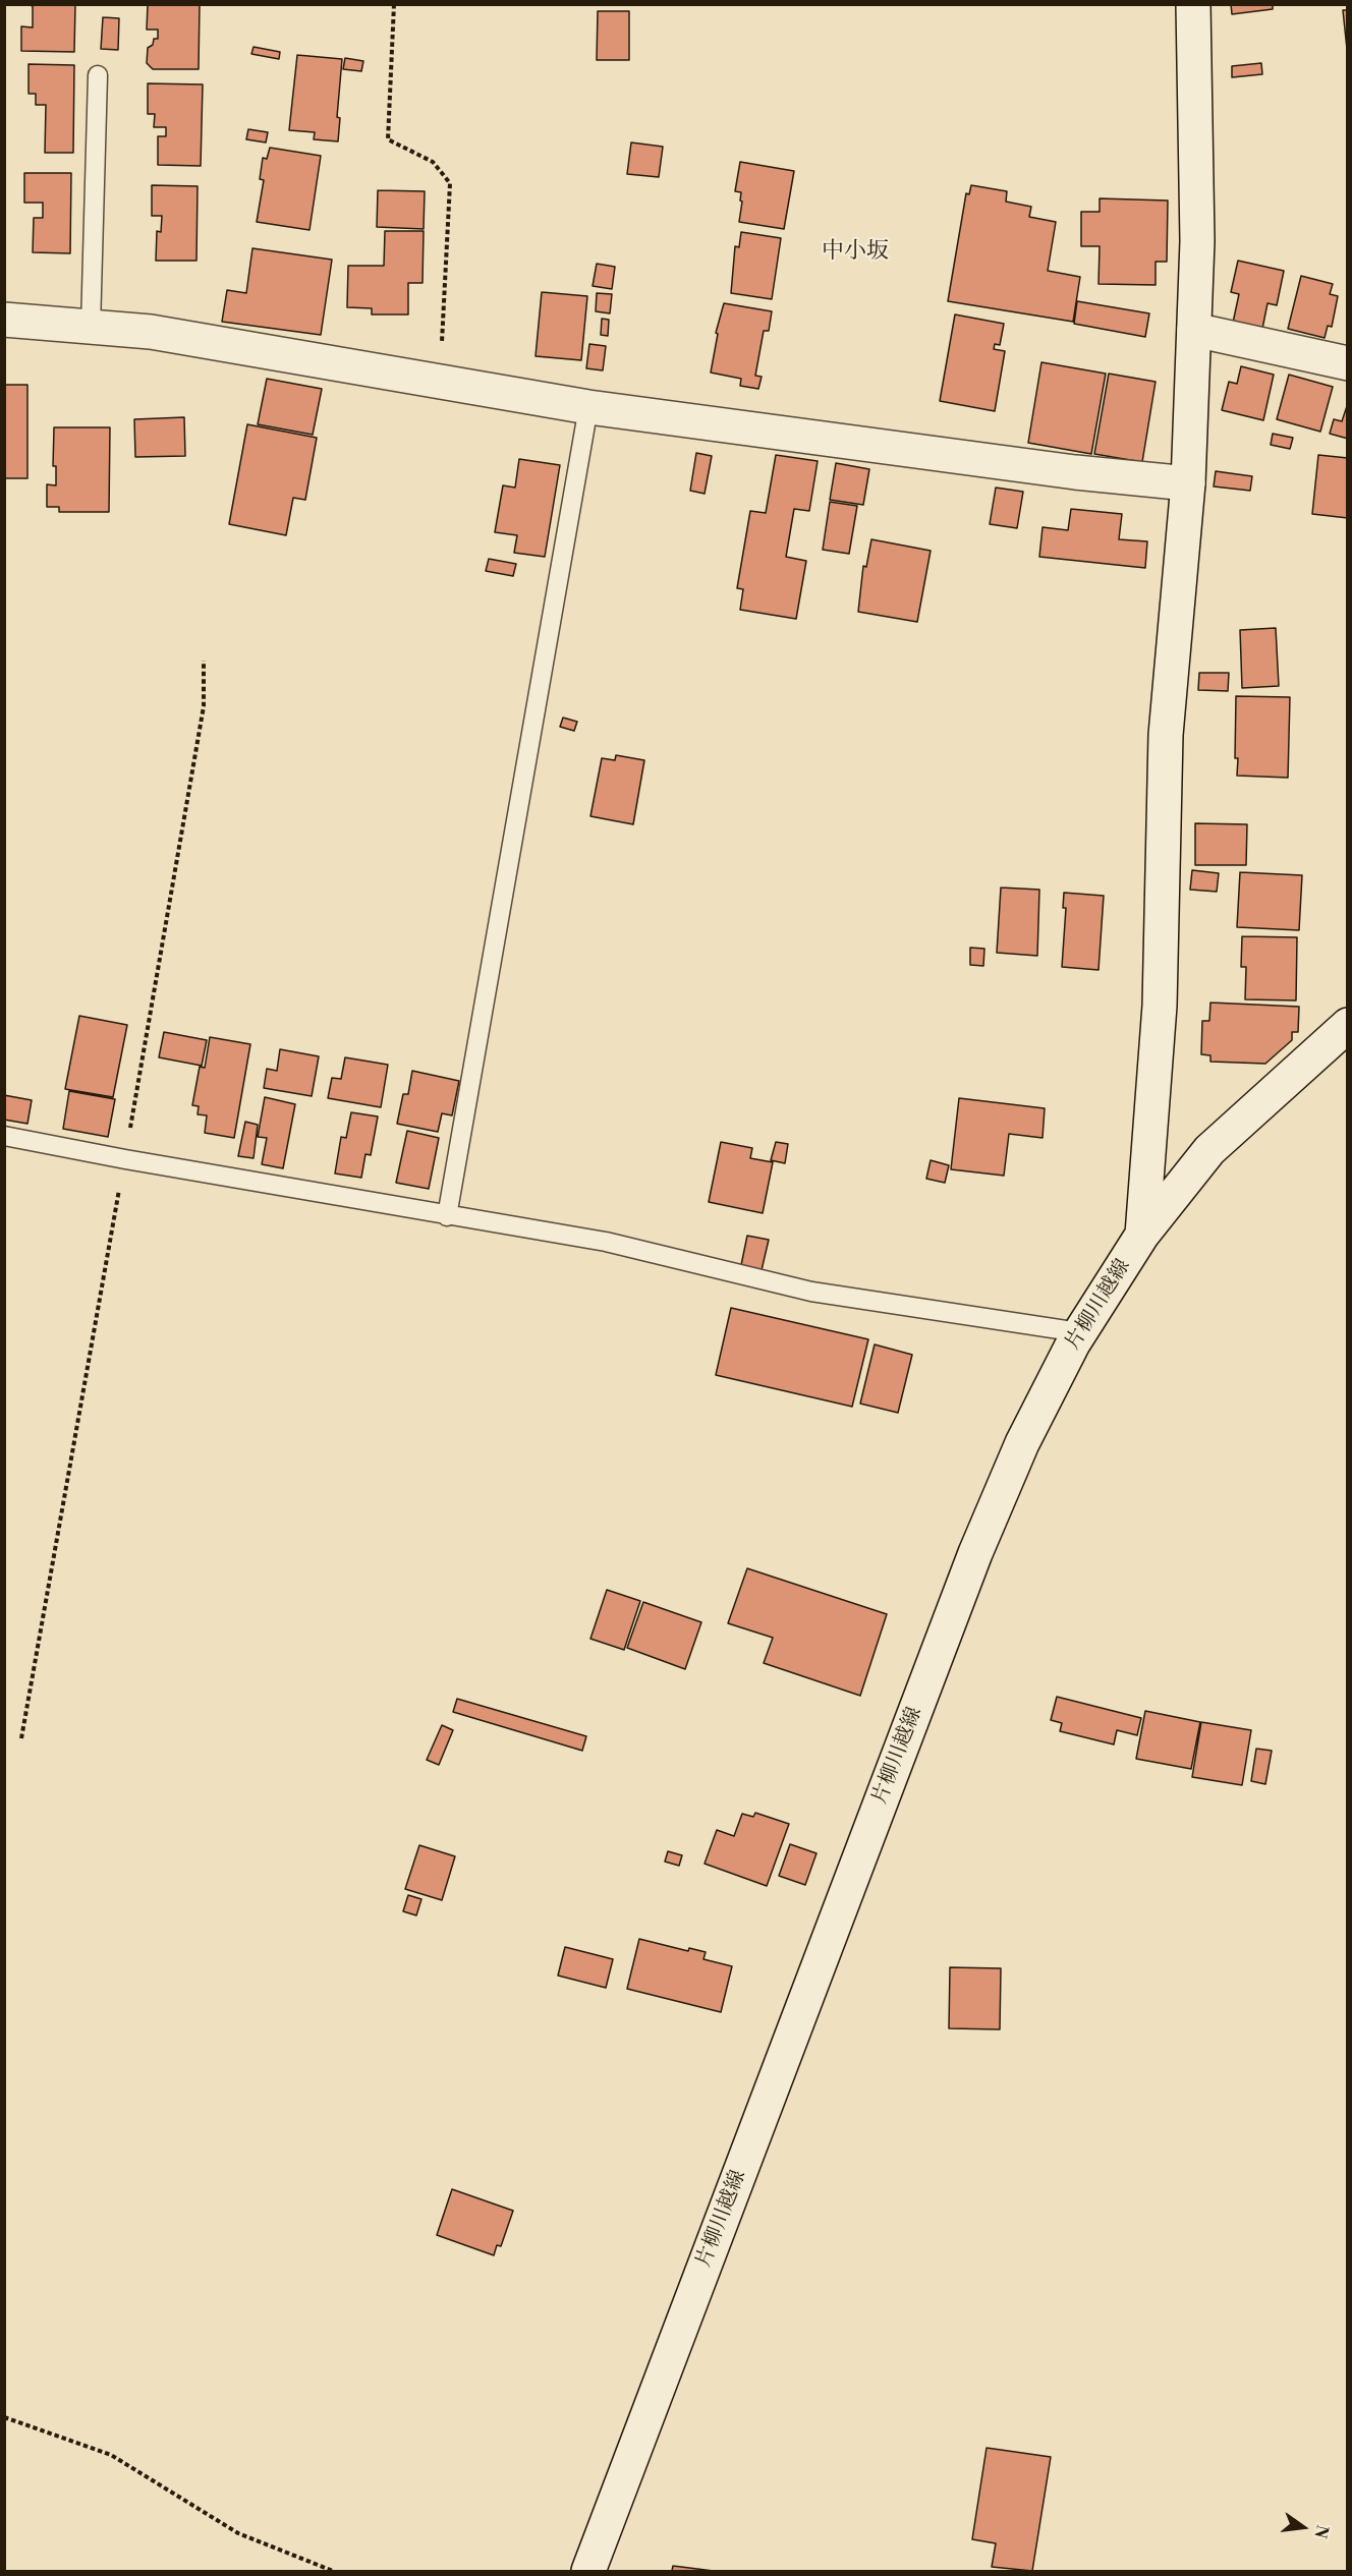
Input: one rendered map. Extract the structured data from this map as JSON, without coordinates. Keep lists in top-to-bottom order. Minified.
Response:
{"streets":{"street":["片柳川越線"]},"districts":["中小坂"],"north":"right"}
